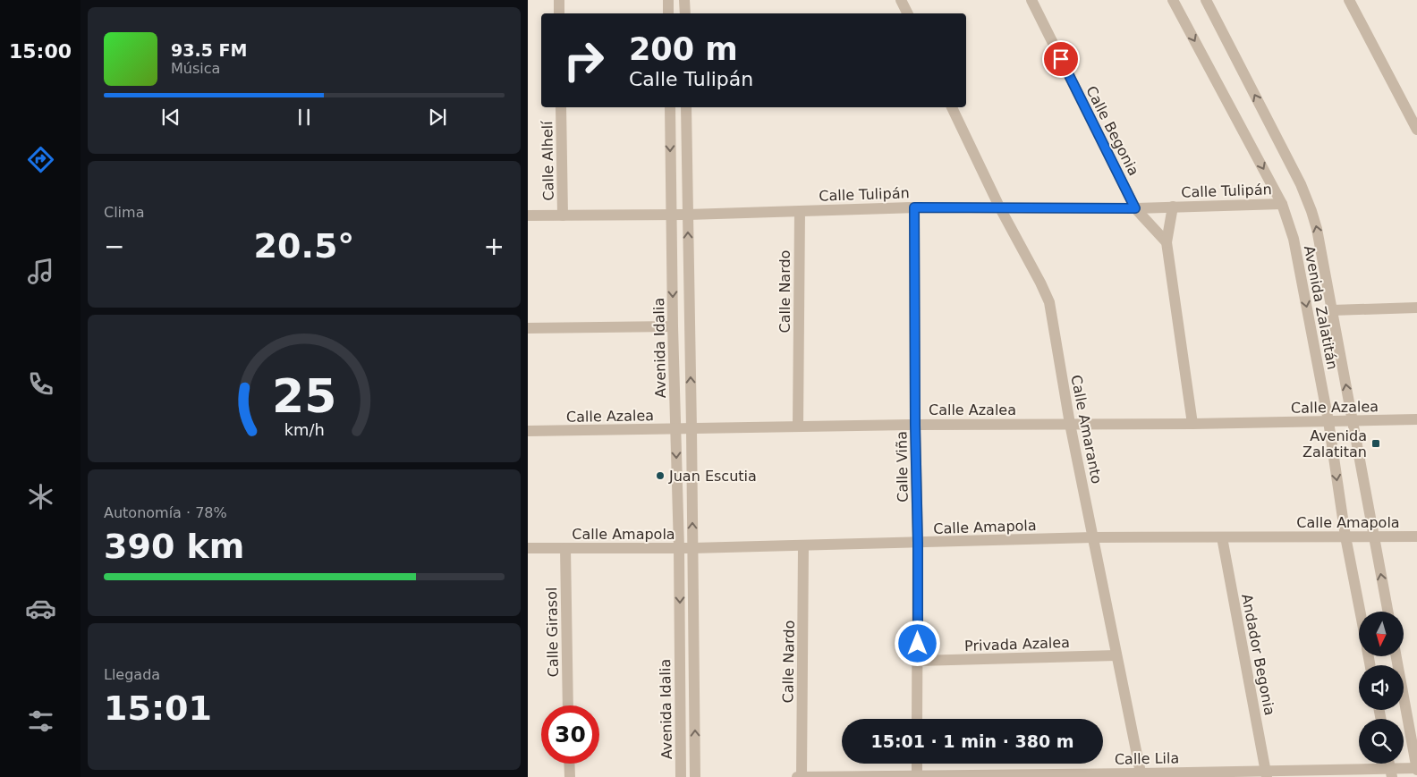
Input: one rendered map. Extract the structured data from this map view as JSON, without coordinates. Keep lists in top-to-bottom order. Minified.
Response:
{"streets":{"street":["Calle Begonia","Calle Alhelí","Calle Tulipán","Calle Nardo","Avenida Zalatitán","Avenida Idalia","Calle Azalea","Calle Amaranto","Calle Viña","Calle Amapola","Calle Girasol","Privada Azalea","Andador Begonia","Calle Lila"]},"crossings":[["Calle Begonia","Calle Tulipán"],["Calle Alhelí","Calle Tulipán"],["Calle Tulipán","Calle Nardo"],["Calle Tulipán","Avenida Zalatitán"],["Calle Tulipán","Avenida Idalia"],["Calle Tulipán","Calle Amaranto"],["Calle Tulipán","Calle Viña"],["Calle Nardo","Calle Azalea"],["Calle Nardo","Calle Amapola"],["Calle Nardo","Calle Lila"],["Avenida Zalatitán","Calle Azalea"],["Avenida Zalatitán","Calle Amapola"],["Avenida Idalia","Calle Azalea"],["Avenida Idalia","Calle Amapola"],["Calle Azalea","Calle Amaranto"],["Calle Azalea","Calle Viña"],["Calle Amaranto","Calle Amapola"],["Calle Amaranto","Privada Azalea"],["Calle Amaranto","Calle Lila"],["Calle Viña","Calle Amapola"],["Calle Viña","Privada Azalea"],["Calle Amapola","Calle Girasol"],["Calle Amapola","Andador Begonia"],["Andador Begonia","Calle Lila"]],"places":{"transit":["Avenida Zalatitan"],"other":["Juan Escutia"]},"north":"bottom","page":{"tabs":"15:00","turn":["200 m","Calle Tulipán"],"song":["93.5 FM","Música"],"tile":["Clima",["Autonomía · 78%","390 km"],["Llegada","15:01"]],"heat":["−","20.5°","+"],"limit":"30","trip":"15:01 · 1 min · 380 m","gauge":["25","km/h"]}}
